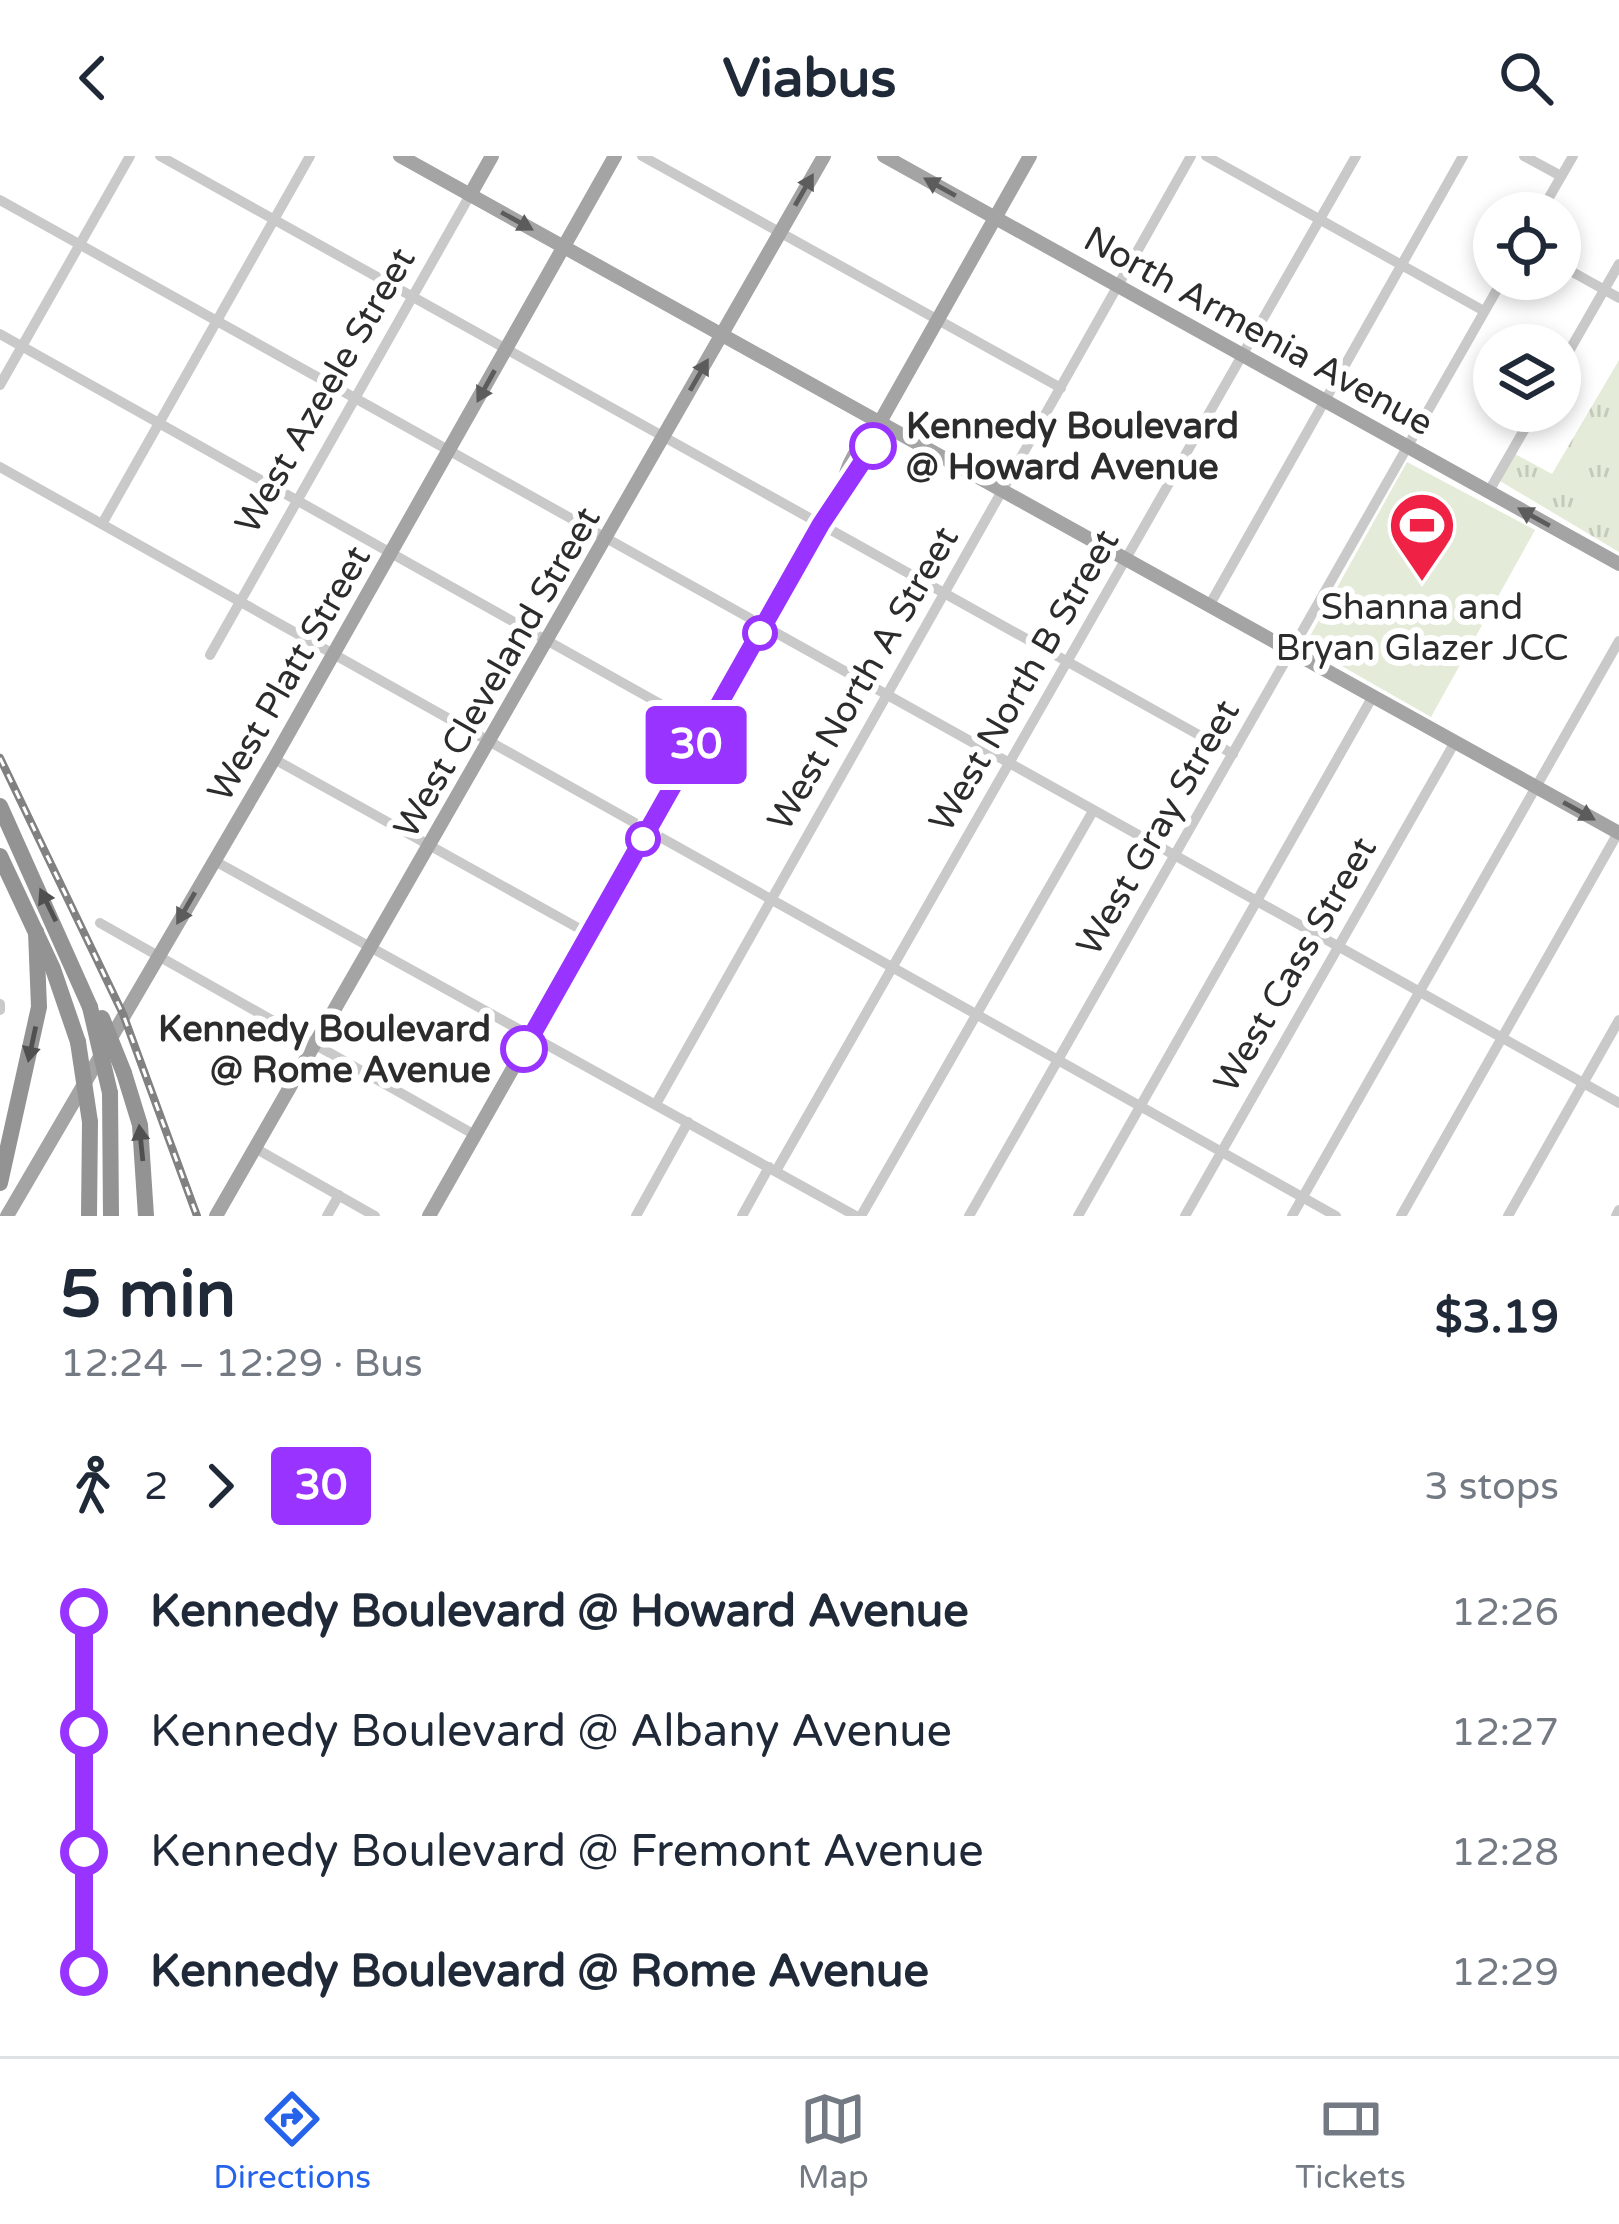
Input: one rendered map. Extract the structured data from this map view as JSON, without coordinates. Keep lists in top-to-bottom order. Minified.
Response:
{"streets":{"main road":["North Armenia Avenue","West Azeele Street","West Cleveland Street","West Platt Street"],"street":["West North A Street","West North B Street","West Gray Street","West Cass Street"]},"crossings":[["North Armenia Avenue","West North A Street"],["North Armenia Avenue","West North B Street"],["North Armenia Avenue","West Gray Street"]],"places":{"other":["Kennedy Boulevard @ Howard Avenue","Kennedy Boulevard @ Rome Avenue"],"sports":["Shanna and Bryan Glazer JCC"]},"lines":["bus line 30"],"page":{"header":"Viabus","on_map":"30","heading":["5 min","12:24 – 12:29 · Bus","$3.19"],"legs":["2","30","3 stops"],"list":[{"name":"Kennedy Boulevard @ Howard Avenue","value":"12:26"},{"name":"Kennedy Boulevard @ Albany Avenue","value":"12:27"},{"name":"Kennedy Boulevard @ Fremont Avenue","value":"12:28"},{"name":"Kennedy Boulevard @ Rome Avenue","value":"12:29"}],"tabs":["Directions","Map","Tickets"]}}
